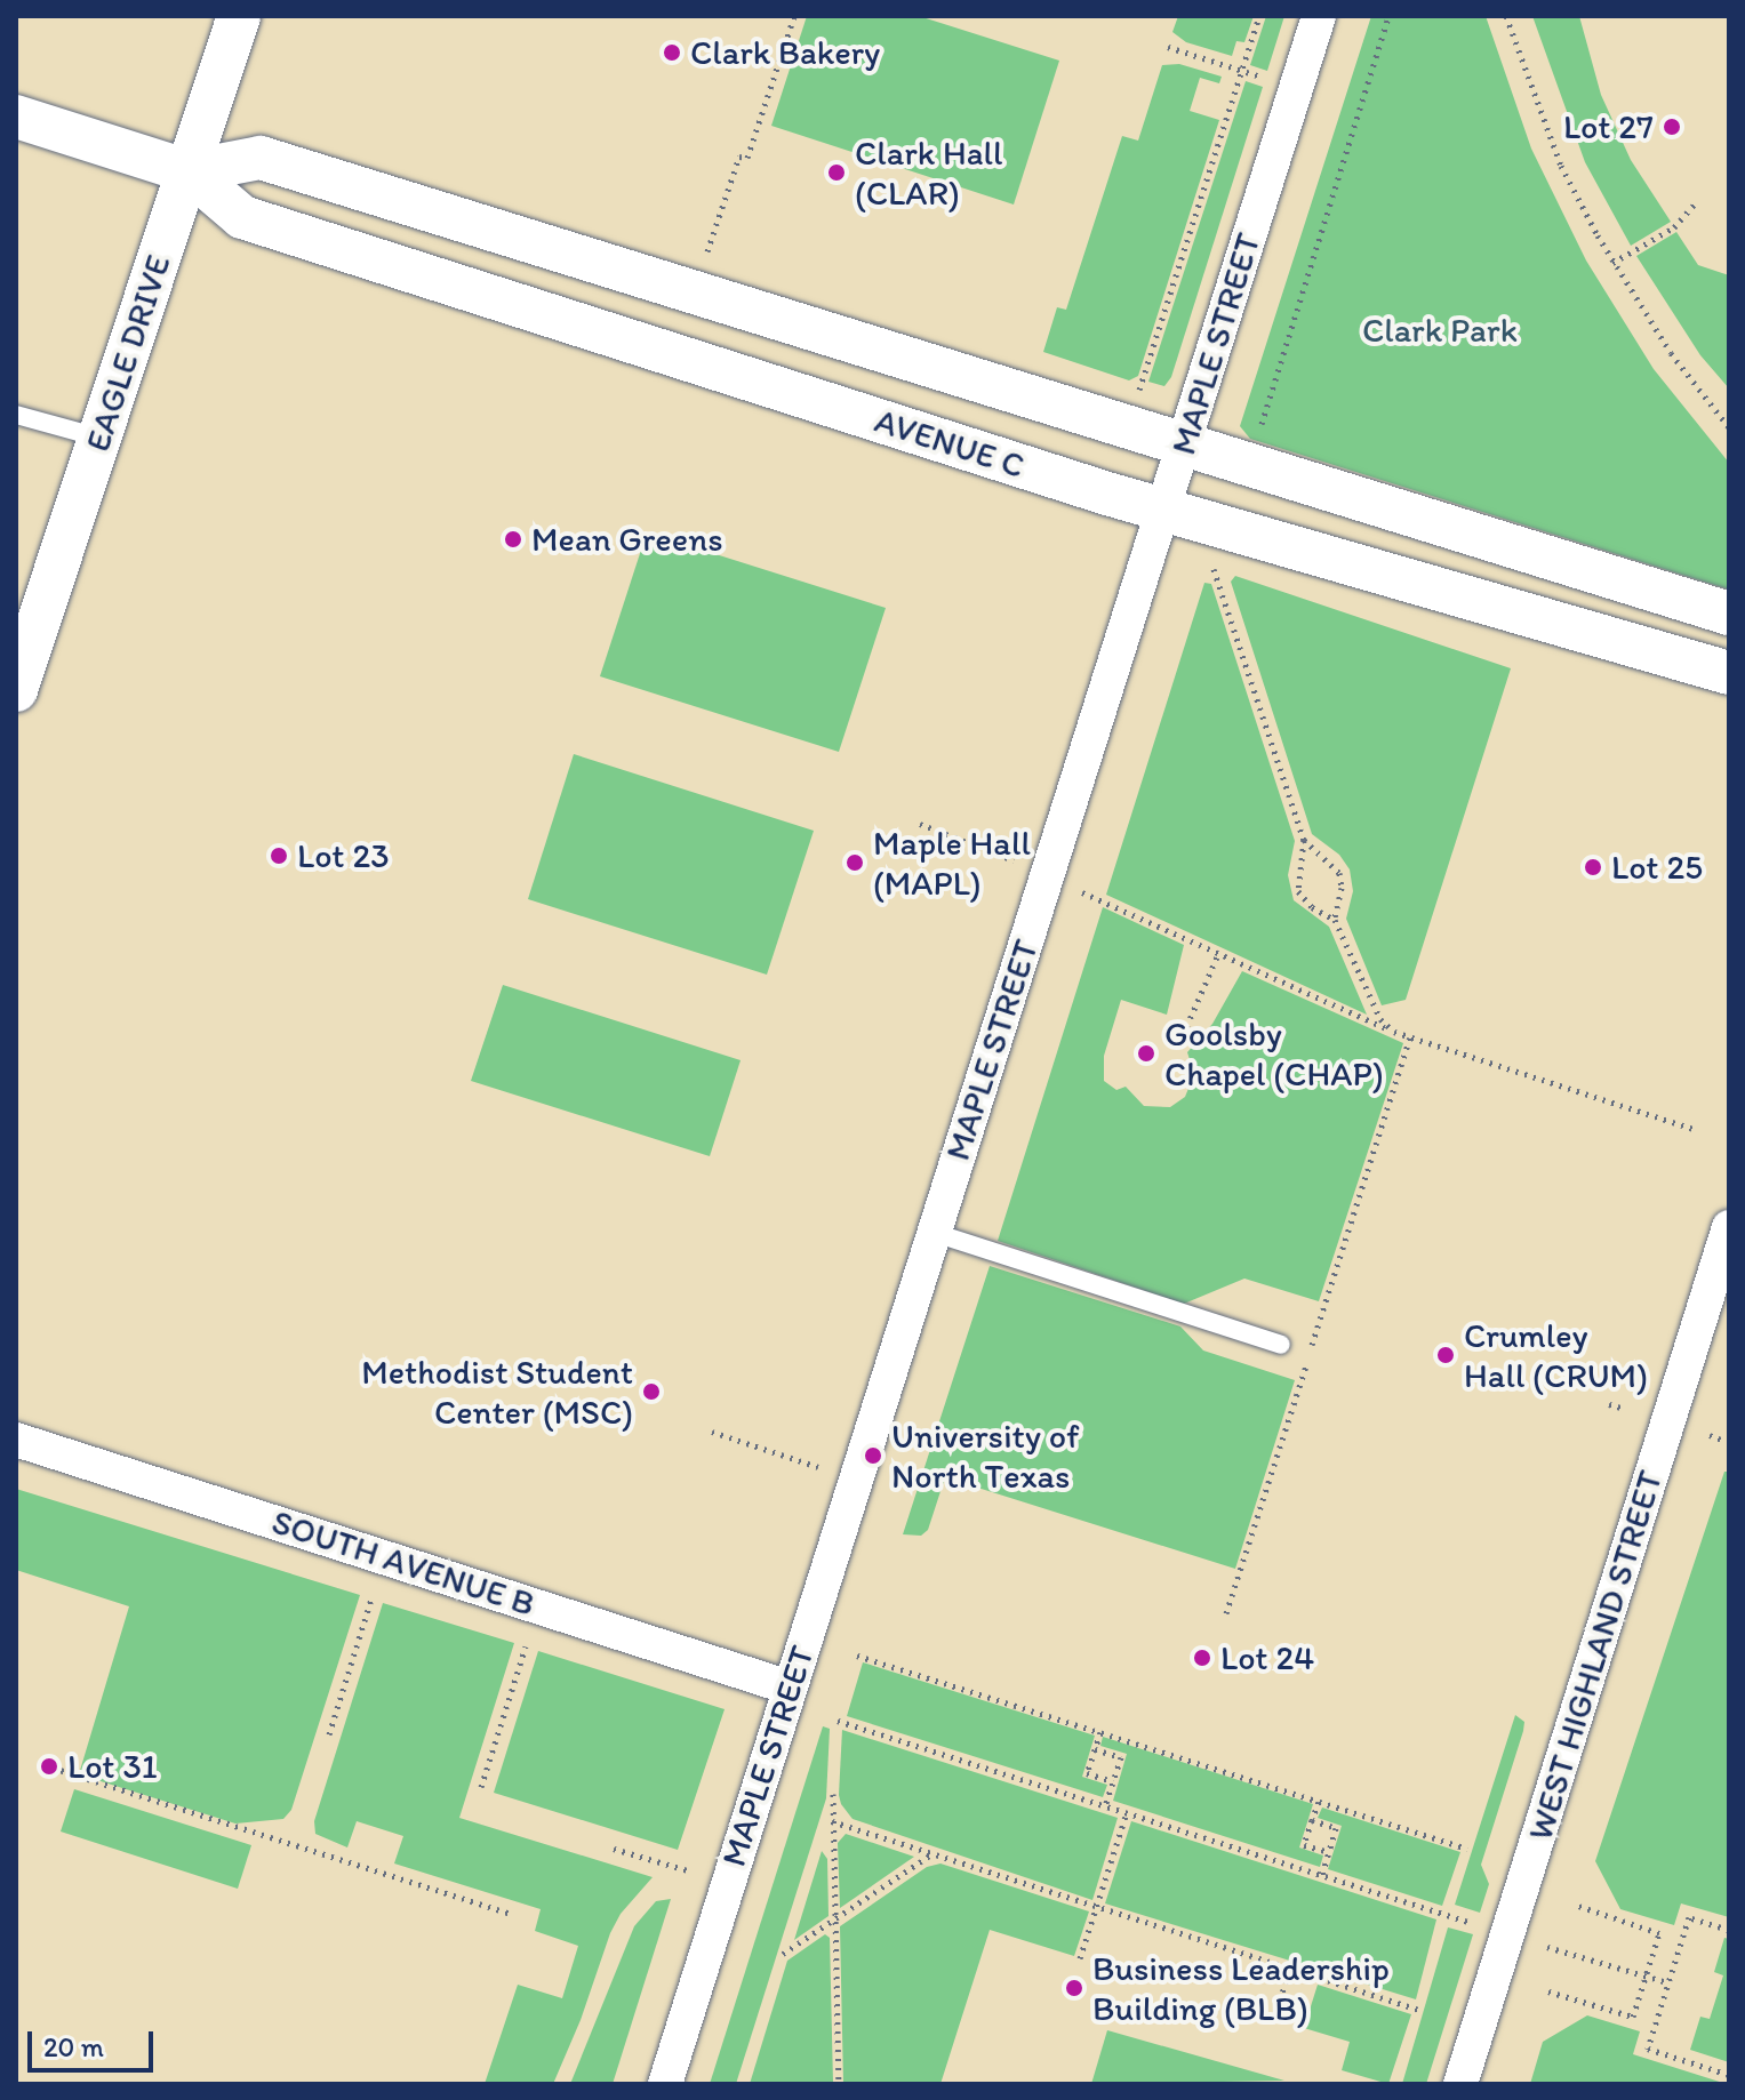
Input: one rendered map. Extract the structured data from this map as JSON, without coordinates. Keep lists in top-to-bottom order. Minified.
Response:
{"streets":{"street":["MAPLE STREET","EAGLE DRIVE","AVENUE C","SOUTH AVENUE B","WEST HIGHLAND STREET"]},"crossings":[["MAPLE STREET","AVENUE C"],["MAPLE STREET","SOUTH AVENUE B"],["EAGLE DRIVE","AVENUE C"]],"parks":["Clark Park"],"places":["Clark Bakery","Lot 27","Clark Hall (CLAR)","Mean Greens","Lot 23","Maple Hall (MAPL)","Lot 25","Goolsby Chapel (CHAP)","Crumley Hall (CRUM)","Methodist Student Center (MSC)","University of North Texas","Lot 24","Lot 31","Business Leadership Building (BLB)"],"scale_bar":"20 m"}
